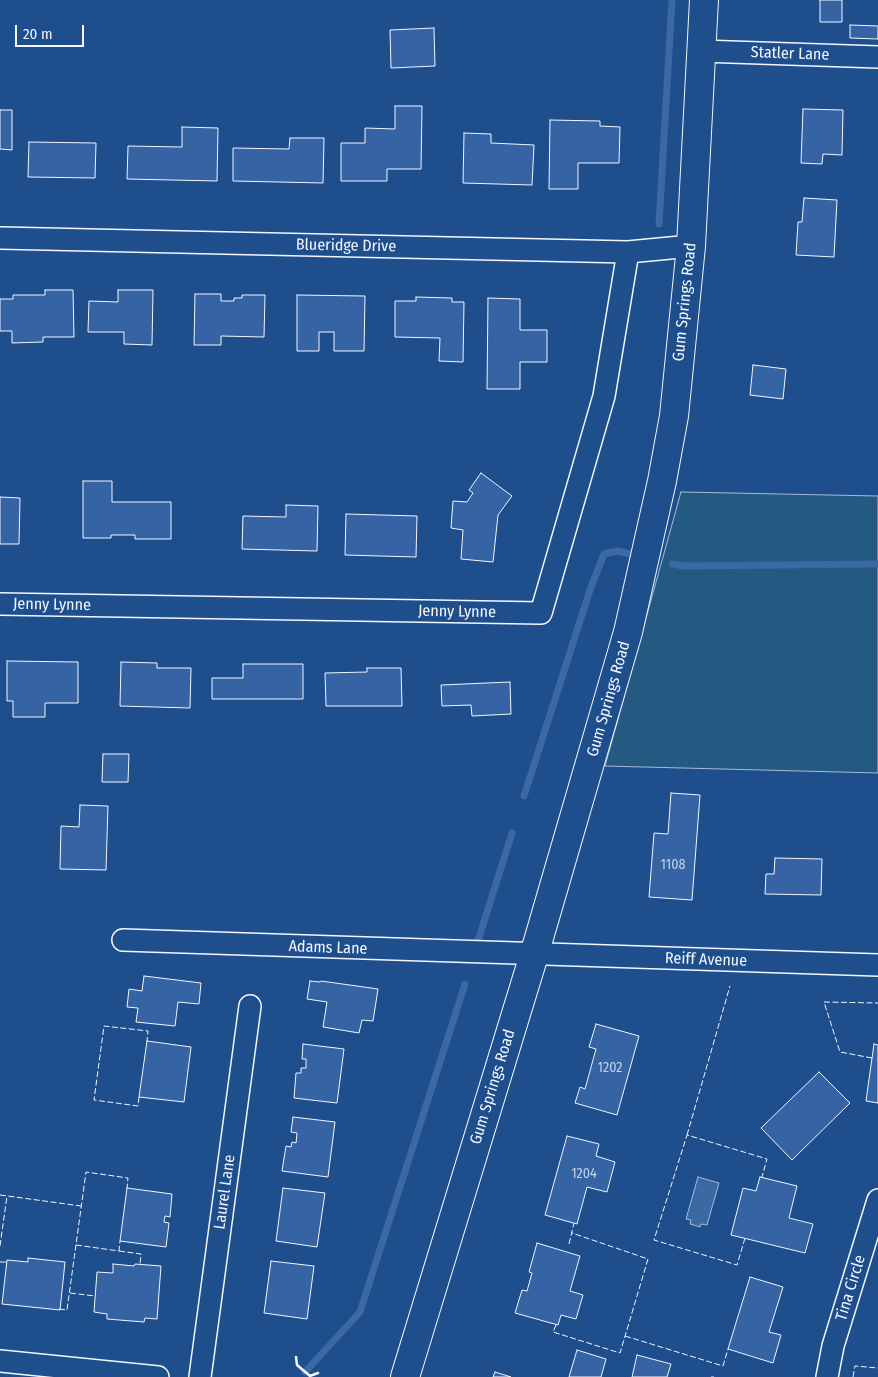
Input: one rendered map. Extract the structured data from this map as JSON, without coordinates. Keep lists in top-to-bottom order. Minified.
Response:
{"streets":{"main road":["Gum Springs Road"],"street":["Statler Lane","Blueridge Drive","Jenny Lynne","Adams Lane","Reiff Avenue","Laurel Lane","Tina Circle"]},"crossings":[["Statler Lane","Gum Springs Road"],["Blueridge Drive","Gum Springs Road"],["Blueridge Drive","Jenny Lynne"],["Gum Springs Road","Adams Lane"],["Gum Springs Road","Reiff Avenue"],["Adams Lane","Reiff Avenue"]],"house_numbers":["1108","1202","1204"],"scale_bar":"20 m"}
